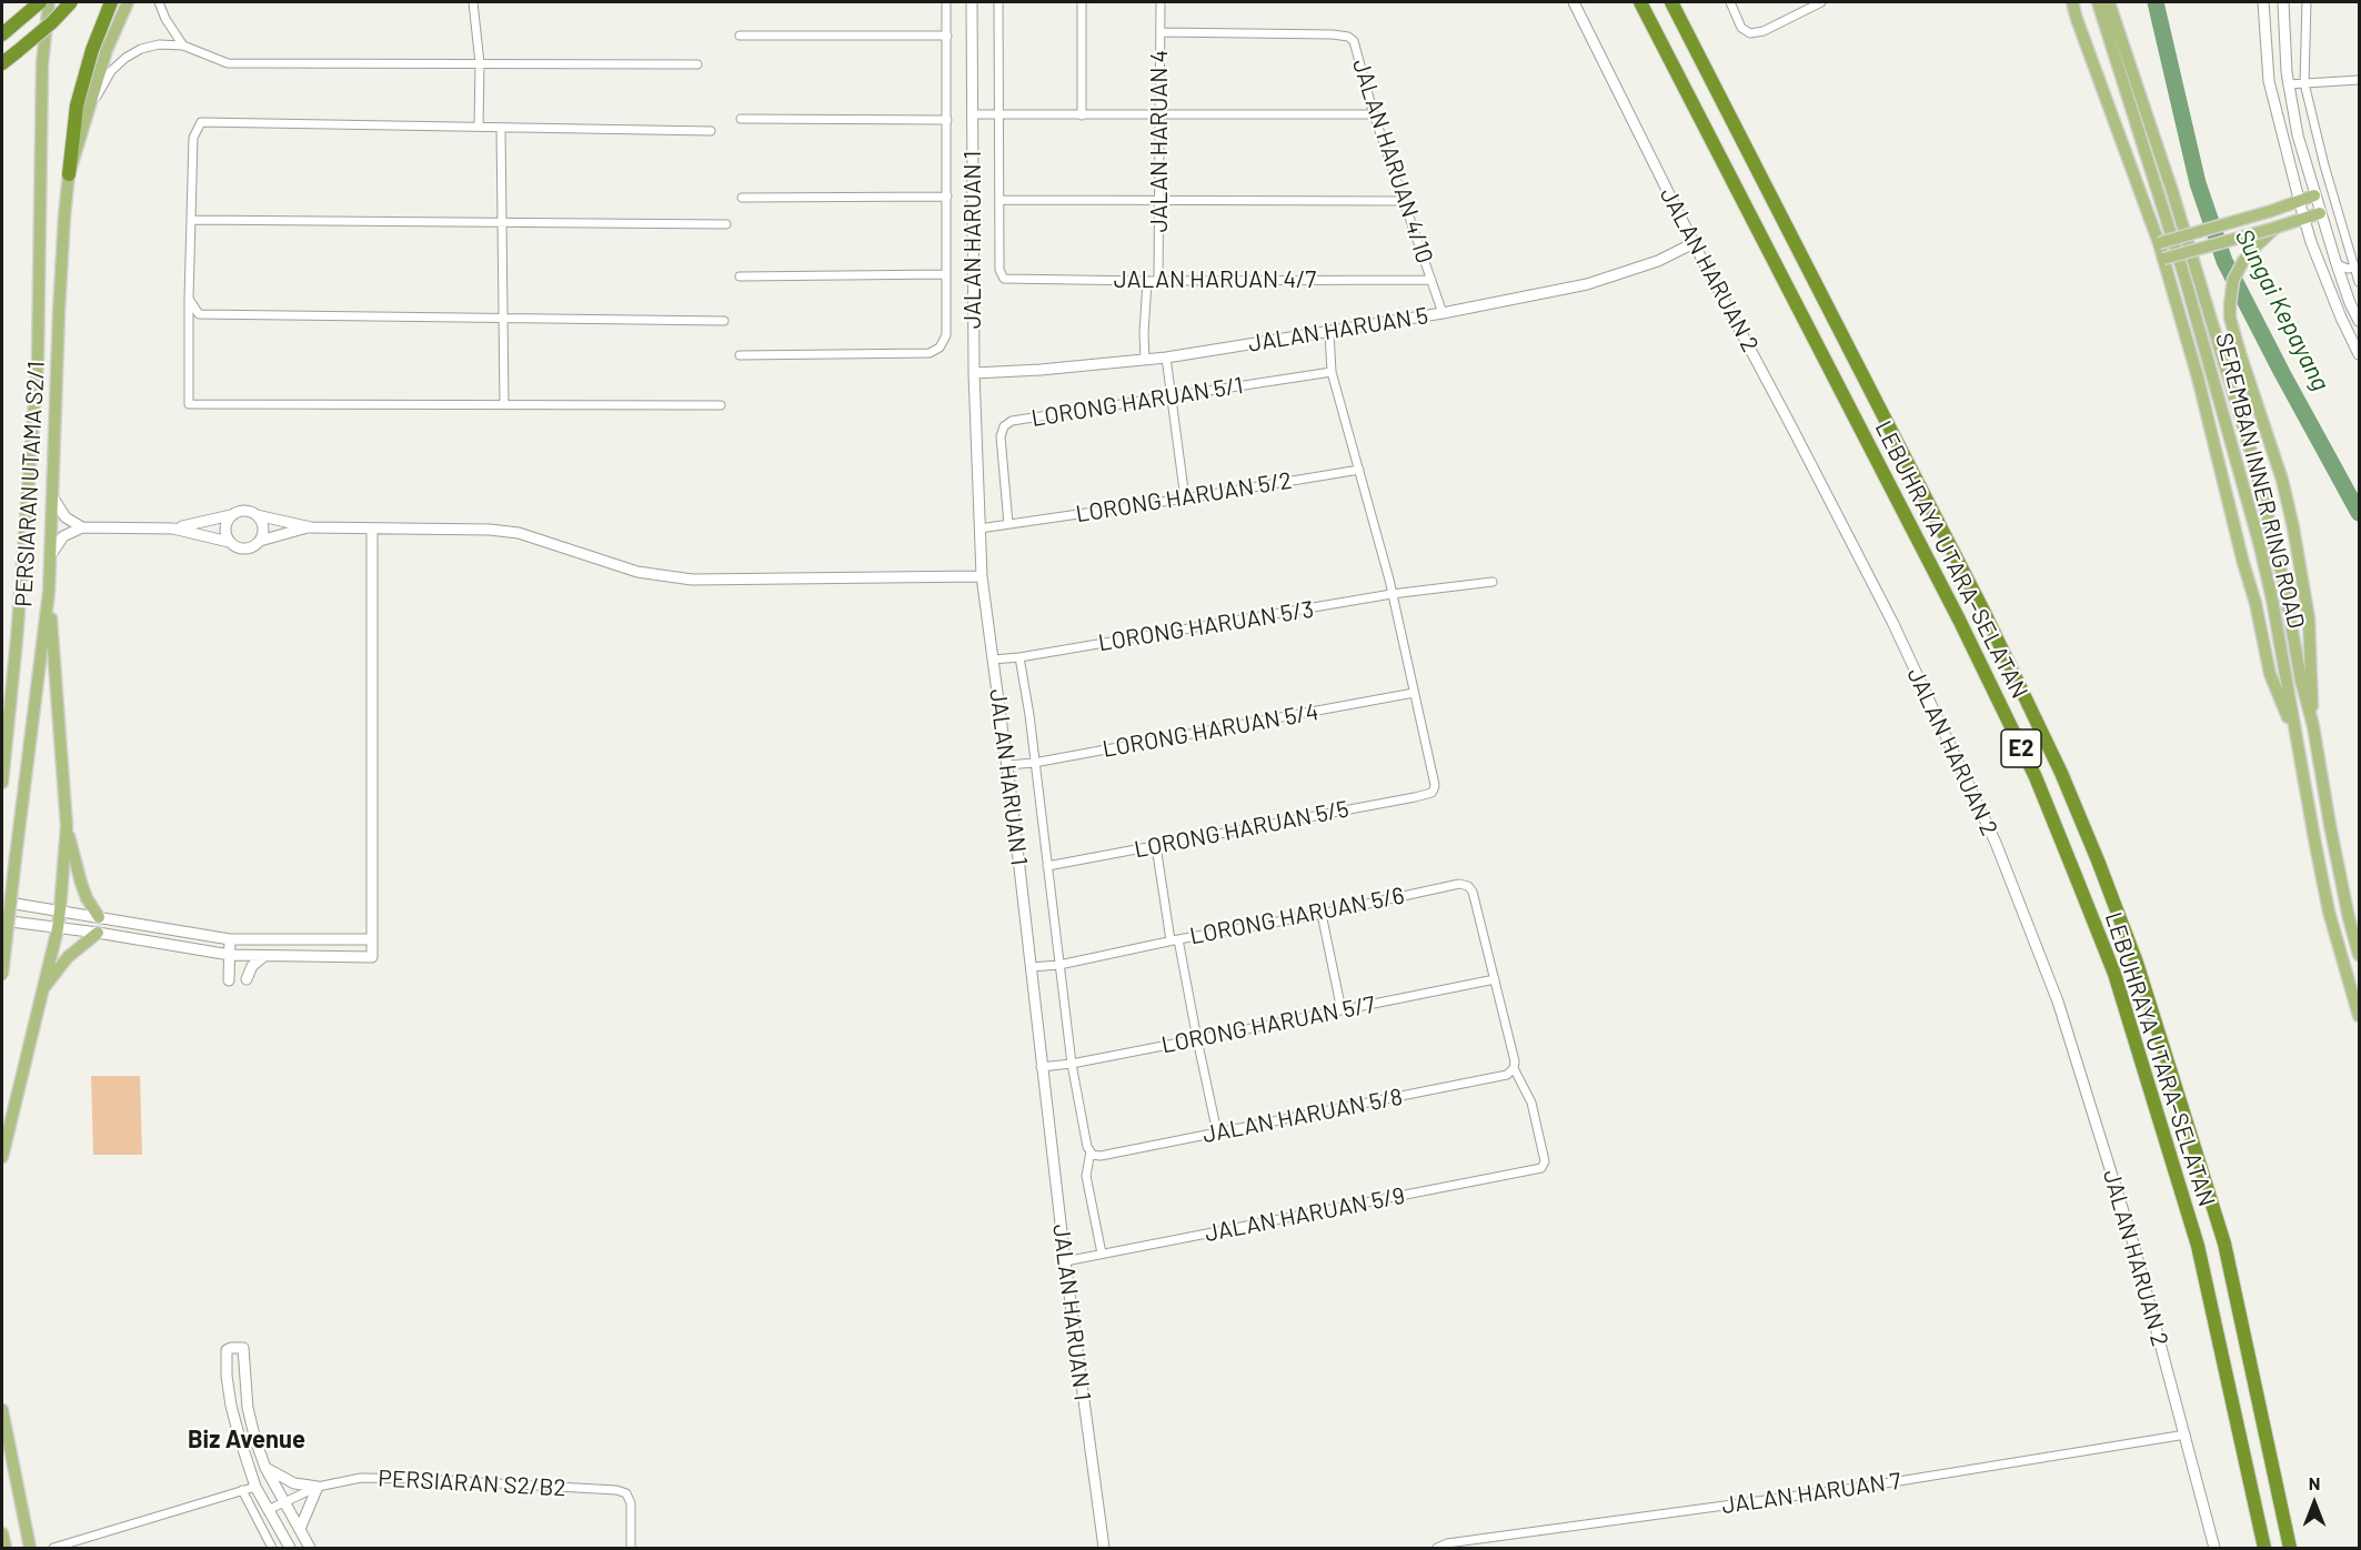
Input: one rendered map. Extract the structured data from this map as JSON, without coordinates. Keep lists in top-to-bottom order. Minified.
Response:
{"streets":{"highway":["LEBUHRAYA UTARA–SELATAN","E2"],"main road":["SEREMBAN INNER RING ROAD","PERSIARAN UTAMA S2/1"],"street":["JALAN HARUAN 4","JALAN HARUAN 4/10","JALAN HARUAN 1","JALAN HARUAN 2","JALAN HARUAN 4/7","JALAN HARUAN 5","LORONG HARUAN 5/1","LORONG HARUAN 5/2","LORONG HARUAN 5/3","LORONG HARUAN 5/4","LORONG HARUAN 5/5","LORONG HARUAN 5/6","LORONG HARUAN 5/7","JALAN HARUAN 5/8","JALAN HARUAN 5/9","PERSIARAN S2/B2","JALAN HARUAN 7"]},"crossings":[["JALAN HARUAN 4","JALAN HARUAN 4/10"],["JALAN HARUAN 4","JALAN HARUAN 4/7"],["JALAN HARUAN 4/10","JALAN HARUAN 4/7"],["JALAN HARUAN 4/10","JALAN HARUAN 5"],["JALAN HARUAN 1","JALAN HARUAN 5"],["JALAN HARUAN 1","LORONG HARUAN 5/2"],["JALAN HARUAN 1","LORONG HARUAN 5/3"],["JALAN HARUAN 1","LORONG HARUAN 5/4"],["JALAN HARUAN 1","LORONG HARUAN 5/6"],["JALAN HARUAN 1","LORONG HARUAN 5/7"],["JALAN HARUAN 1","JALAN HARUAN 5/9"],["JALAN HARUAN 2","JALAN HARUAN 5"],["JALAN HARUAN 2","JALAN HARUAN 7"],["LORONG HARUAN 5/1","LORONG HARUAN 5/2"],["LORONG HARUAN 5/4","LORONG HARUAN 5/5"],["LORONG HARUAN 5/6","LORONG HARUAN 5/7"],["JALAN HARUAN 5/8","JALAN HARUAN 5/9"]],"districts":["Biz Avenue"],"water":["Sungai Kepayang"],"north":"top"}
